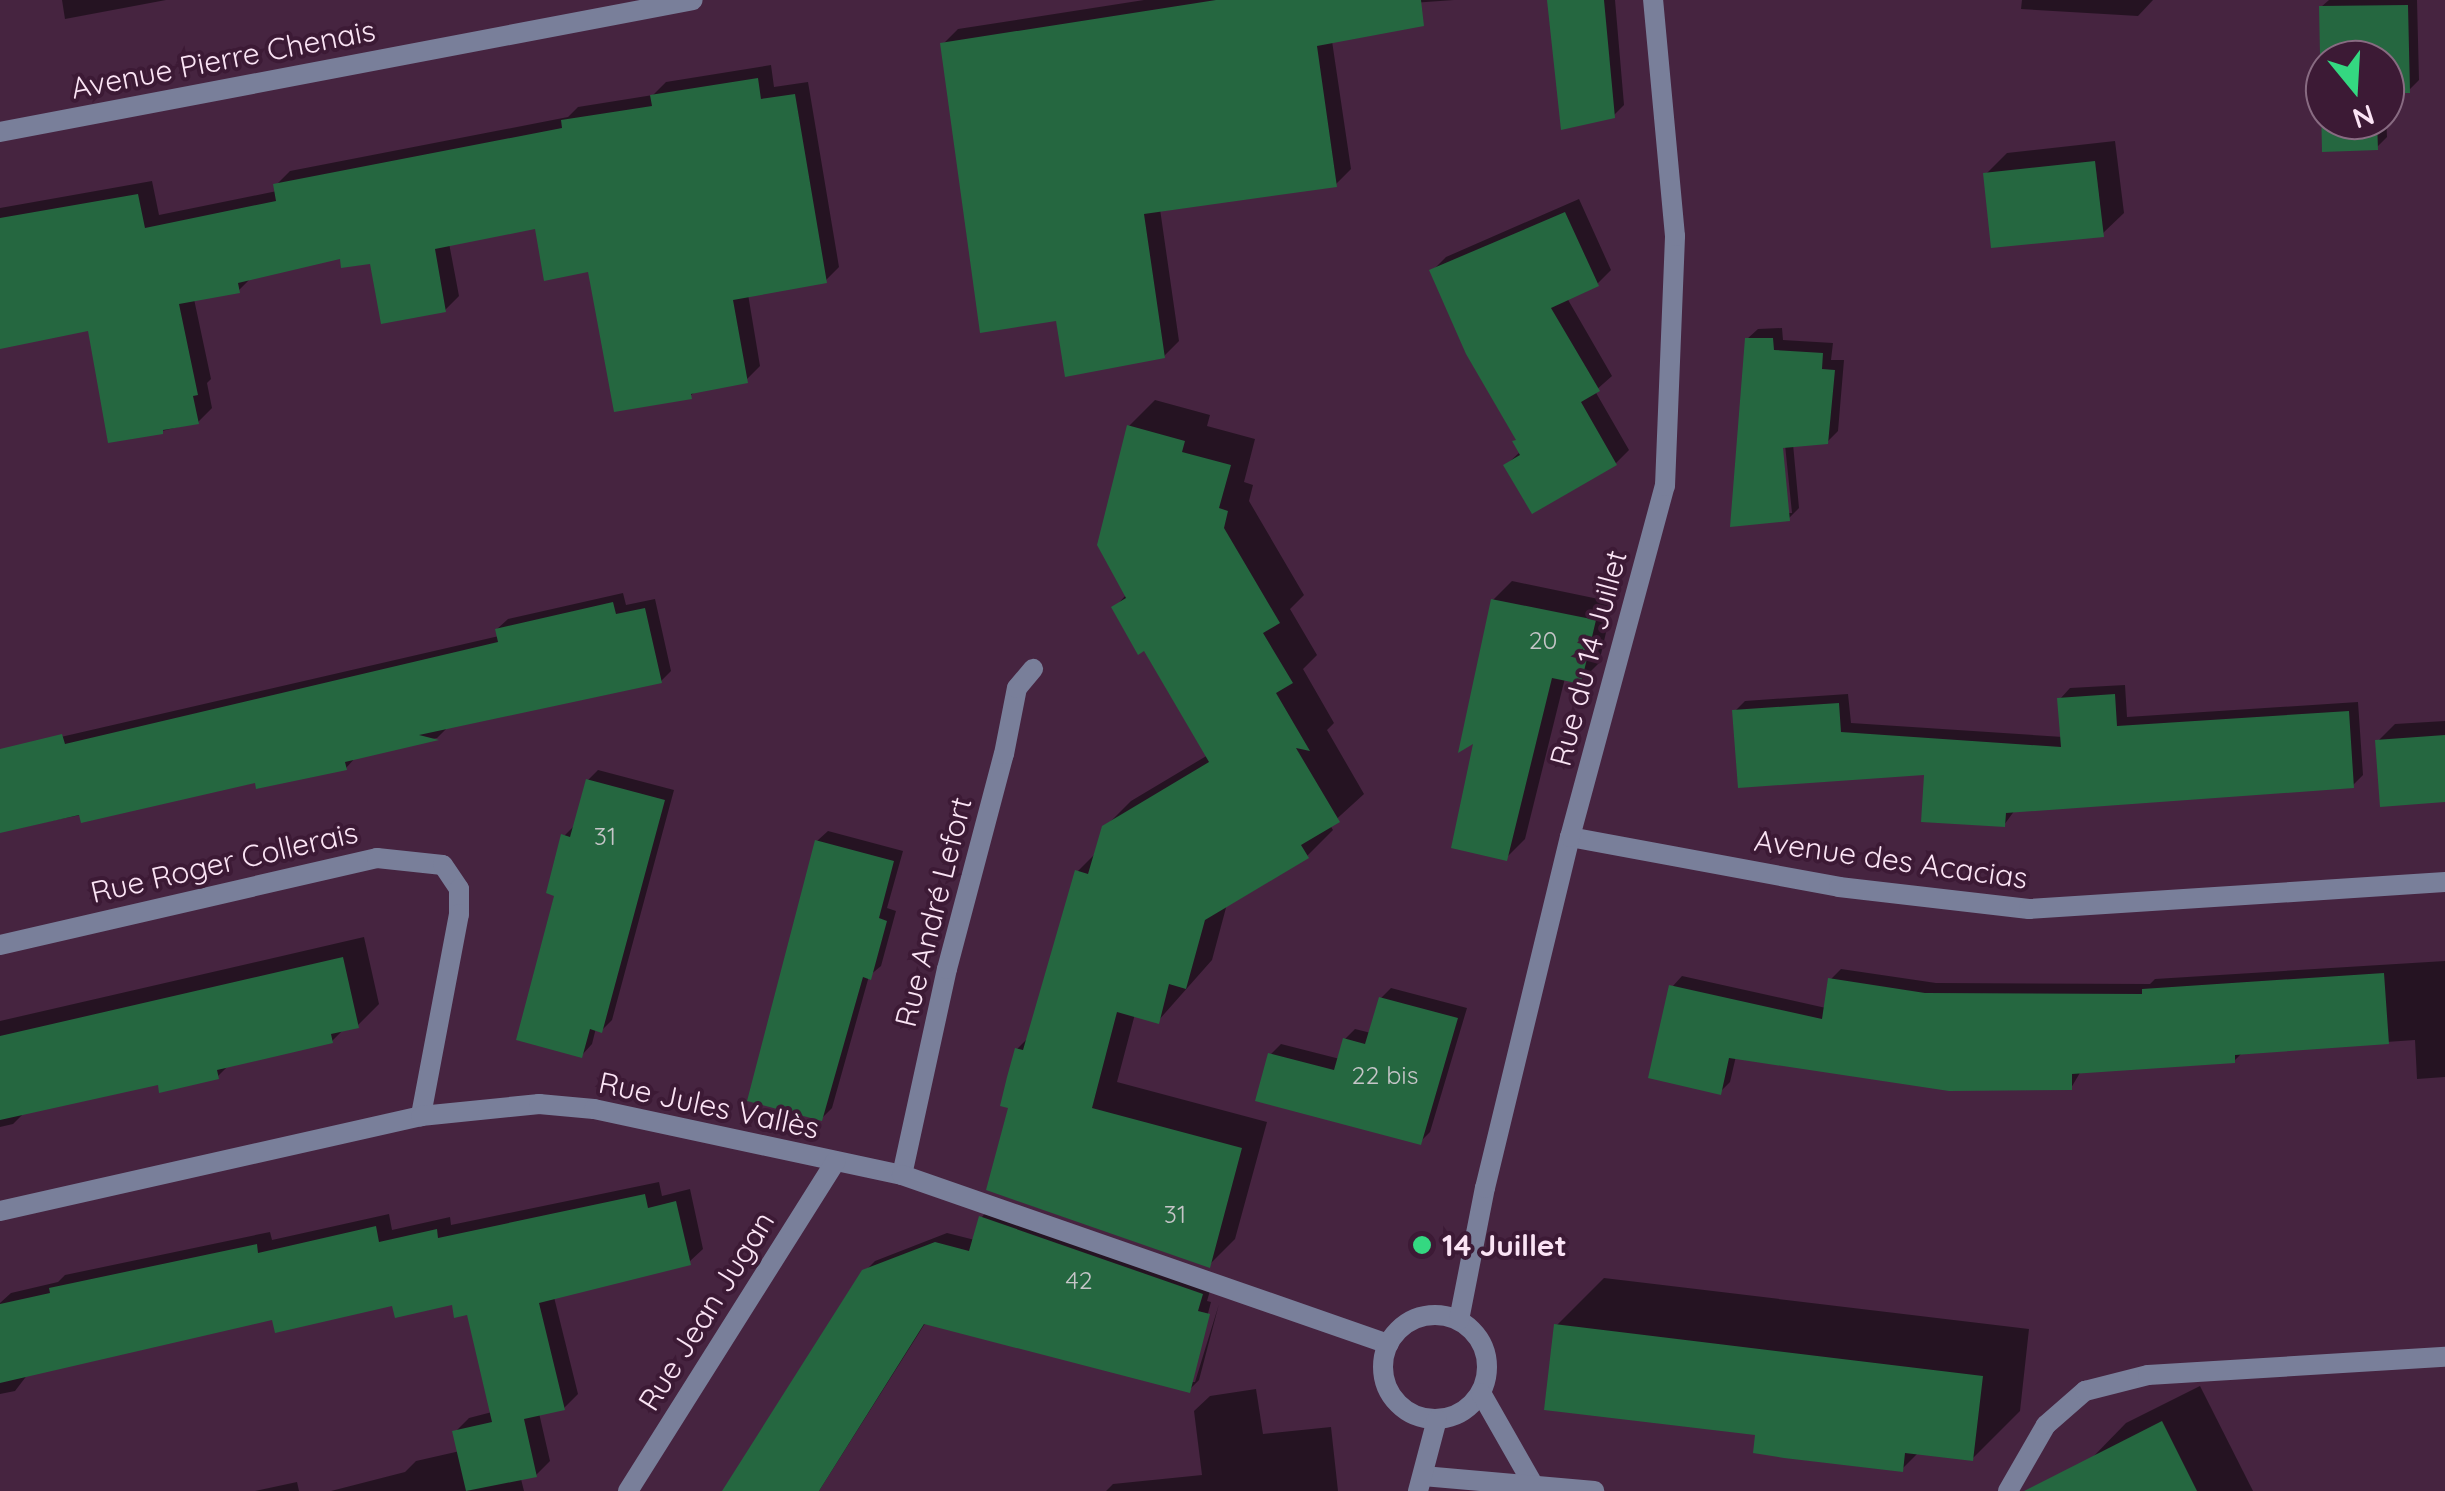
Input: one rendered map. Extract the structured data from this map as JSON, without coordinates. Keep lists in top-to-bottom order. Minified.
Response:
{"streets":{"street":["Avenue Pierre Chenais","Rue du 14 Juillet","Avenue des Acacias","Rue Roger Collerais","Rue André Lefort","Rue Jules Vallès","Rue Jean Jugan"]},"crossings":[["Rue du 14 Juillet","Avenue des Acacias"],["Rue du 14 Juillet","Rue Jules Vallès"],["Rue Roger Collerais","Rue Jules Vallès"],["Rue André Lefort","Rue Jules Vallès"],["Rue Jules Vallès","Rue Jean Jugan"]],"places":["14 Juillet"],"house_numbers":["20","31","22 bis","31","42"],"north":"bottom"}
